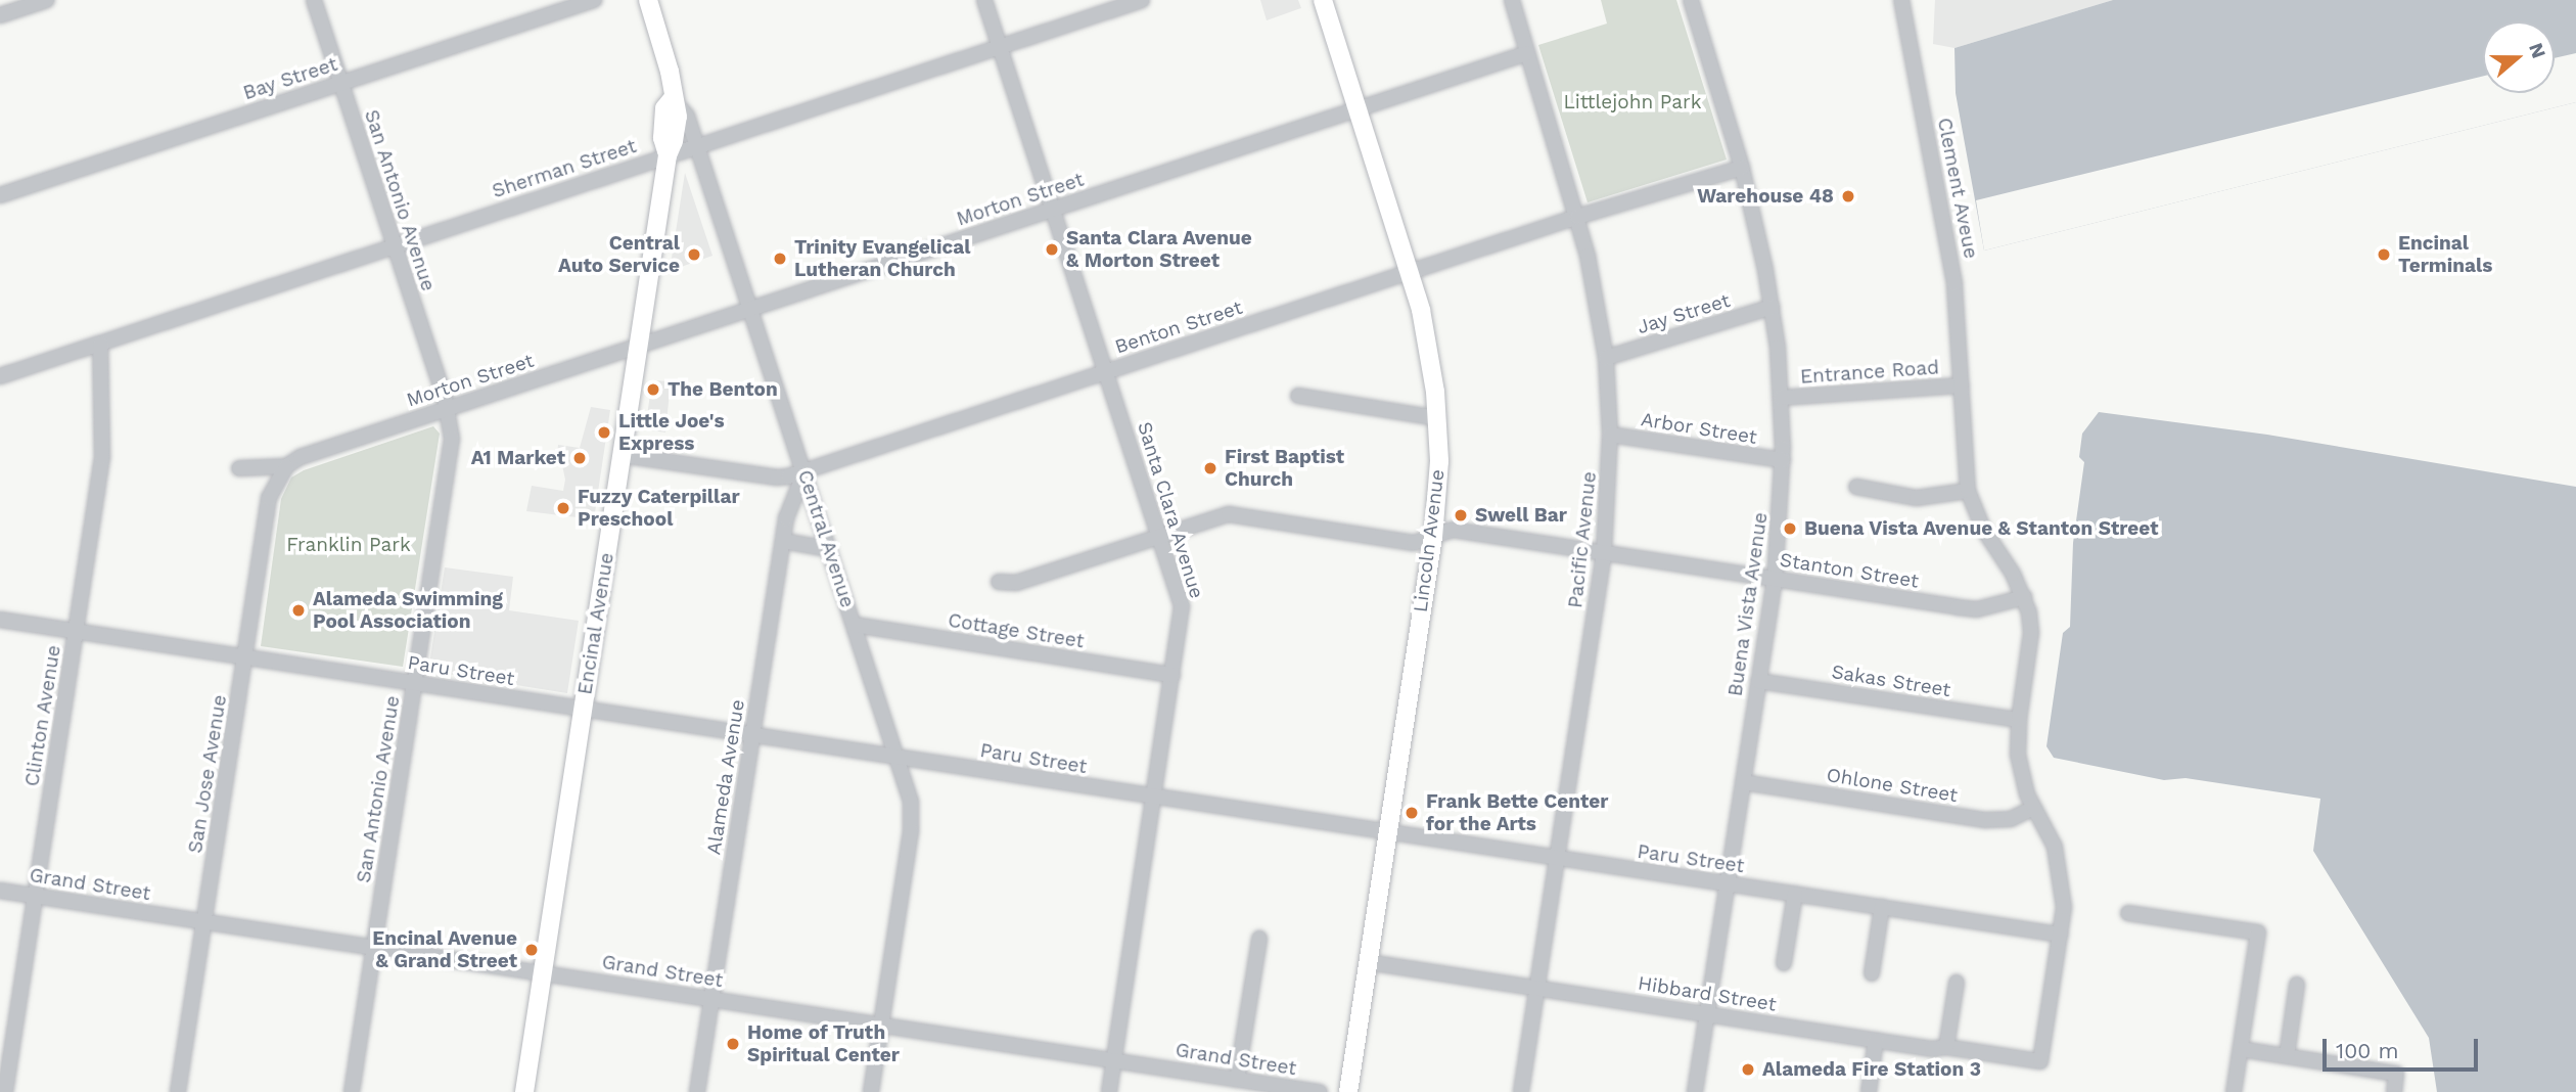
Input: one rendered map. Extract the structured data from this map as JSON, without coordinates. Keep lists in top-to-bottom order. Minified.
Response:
{"streets":{"main road":["Central Avenue","Lincoln Avenue","Encinal Avenue"],"street":["Bay Street","Sherman Street","Clement Aveue","Morton Street","San Antonio Avenue","Jay Street","Benton Street","Entrance Road","Arbor Street","Santa Clara Avenue","Pacific Avenue","Stanton Street","Buena Vista Avenue","Cottage Street","Paru Street","Sakas Street","Clinton Avenue","San Jose Avenue","Alameda Avenue","Ohlone Street","Grand Street","Hibbard Street"]},"crossings":[["Bay Street","San Antonio Avenue"],["Sherman Street","San Antonio Avenue"],["Sherman Street","Santa Clara Avenue"],["Sherman Street","Central Avenue"],["Sherman Street","Encinal Avenue"],["Sherman Street","Clinton Avenue"],["Clement Aveue","Entrance Road"],["Clement Aveue","Stanton Street"],["Clement Aveue","Paru Street"],["Clement Aveue","Sakas Street"],["Clement Aveue","Ohlone Street"],["Clement Aveue","Hibbard Street"],["Morton Street","San Antonio Avenue"],["Morton Street","Santa Clara Avenue"],["Morton Street","Central Avenue"],["Morton Street","Pacific Avenue"],["Morton Street","Lincoln Avenue"],["Morton Street","Encinal Avenue"],["Morton Street","San Jose Avenue"],["San Antonio Avenue","Paru Street"],["San Antonio Avenue","Grand Street"],["Jay Street","Pacific Avenue"],["Jay Street","Buena Vista Avenue"],["Benton Street","Santa Clara Avenue"],["Benton Street","Central Avenue"],["Benton Street","Pacific Avenue"],["Benton Street","Lincoln Avenue"],["Benton Street","Buena Vista Avenue"],["Benton Street","Encinal Avenue"],["Benton Street","Alameda Avenue"],["Entrance Road","Buena Vista Avenue"],["Arbor Street","Pacific Avenue"],["Arbor Street","Buena Vista Avenue"],["Santa Clara Avenue","Stanton Street"],["Santa Clara Avenue","Cottage Street"],["Santa Clara Avenue","Paru Street"],["Santa Clara Avenue","Grand Street"],["Central Avenue","Encinal Avenue"],["Central Avenue","Cottage Street"],["Central Avenue","Paru Street"],["Central Avenue","Alameda Avenue"],["Central Avenue","Grand Street"],["Pacific Avenue","Stanton Street"],["Pacific Avenue","Paru Street"],["Pacific Avenue","Hibbard Street"],["Lincoln Avenue","Stanton Street"],["Lincoln Avenue","Paru Street"],["Lincoln Avenue","Hibbard Street"],["Stanton Street","Buena Vista Avenue"],["Buena Vista Avenue","Paru Street"],["Buena Vista Avenue","Sakas Street"],["Buena Vista Avenue","Ohlone Street"],["Buena Vista Avenue","Hibbard Street"],["Encinal Avenue","Paru Street"],["Encinal Avenue","Grand Street"],["Paru Street","Clinton Avenue"],["Paru Street","San Jose Avenue"],["Paru Street","Alameda Avenue"],["Clinton Avenue","Grand Street"],["San Jose Avenue","Grand Street"],["Alameda Avenue","Grand Street"]],"parks":["Littlejohn Park","Franklin Park"],"places":["Warehouse 48","Santa Clara Avenue & Morton Street","Central Auto Service","Encinal Terminals","Trinity Evangelical Lutheran Church","The Benton","Little Joe's Express","A1 Market","First Baptist Church","Fuzzy Caterpillar Preschool","Swell Bar","Buena Vista Avenue & Stanton Street","Alameda Swimming Pool Association","Frank Bette Center for the Arts","Encinal Avenue & Grand Street","Home of Truth Spiritual Center","Alameda Fire Station 3"],"scale_bar":"100 m","north":"right"}
